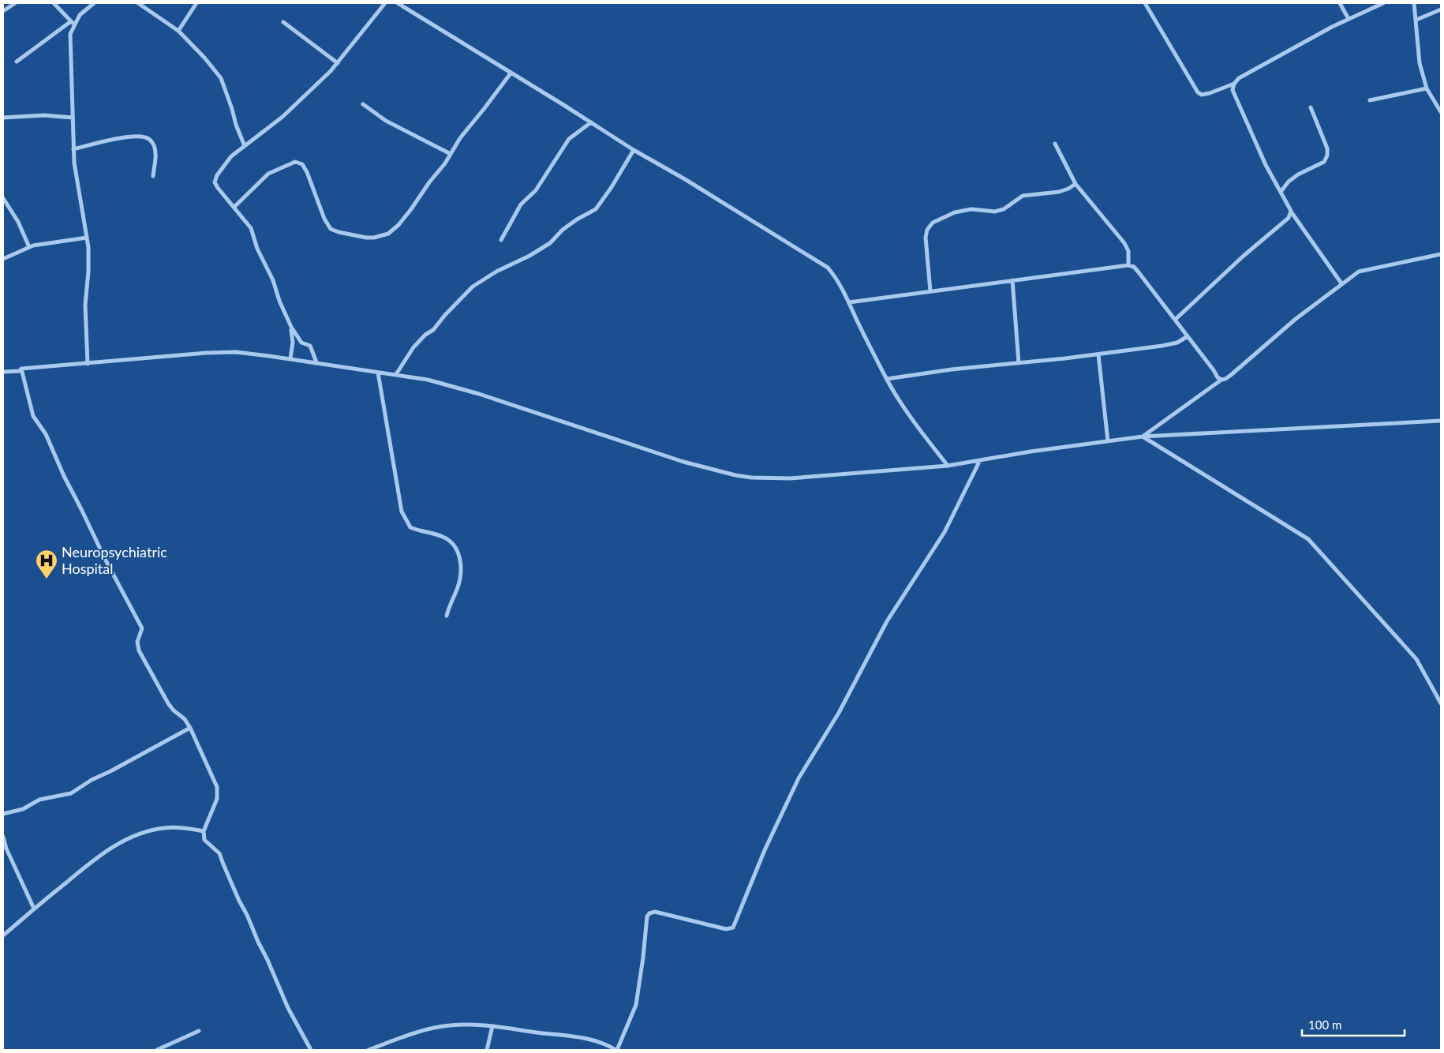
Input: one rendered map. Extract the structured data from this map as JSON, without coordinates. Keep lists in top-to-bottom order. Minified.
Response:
{"places":{"hospital":["Neuropsychiatric Hospital"]},"scale_bar":"100 m"}
